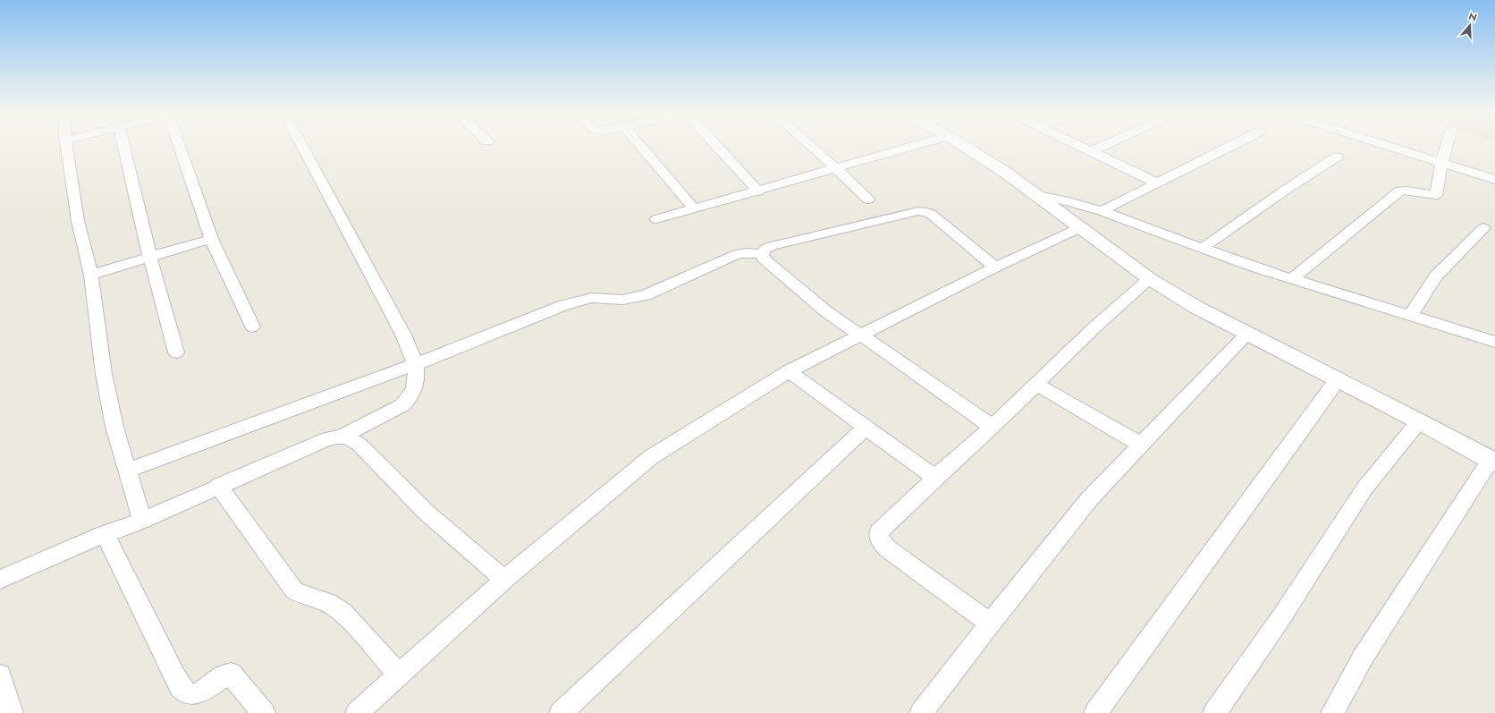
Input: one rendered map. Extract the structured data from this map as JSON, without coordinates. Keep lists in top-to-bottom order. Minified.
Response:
{"north":"top"}
